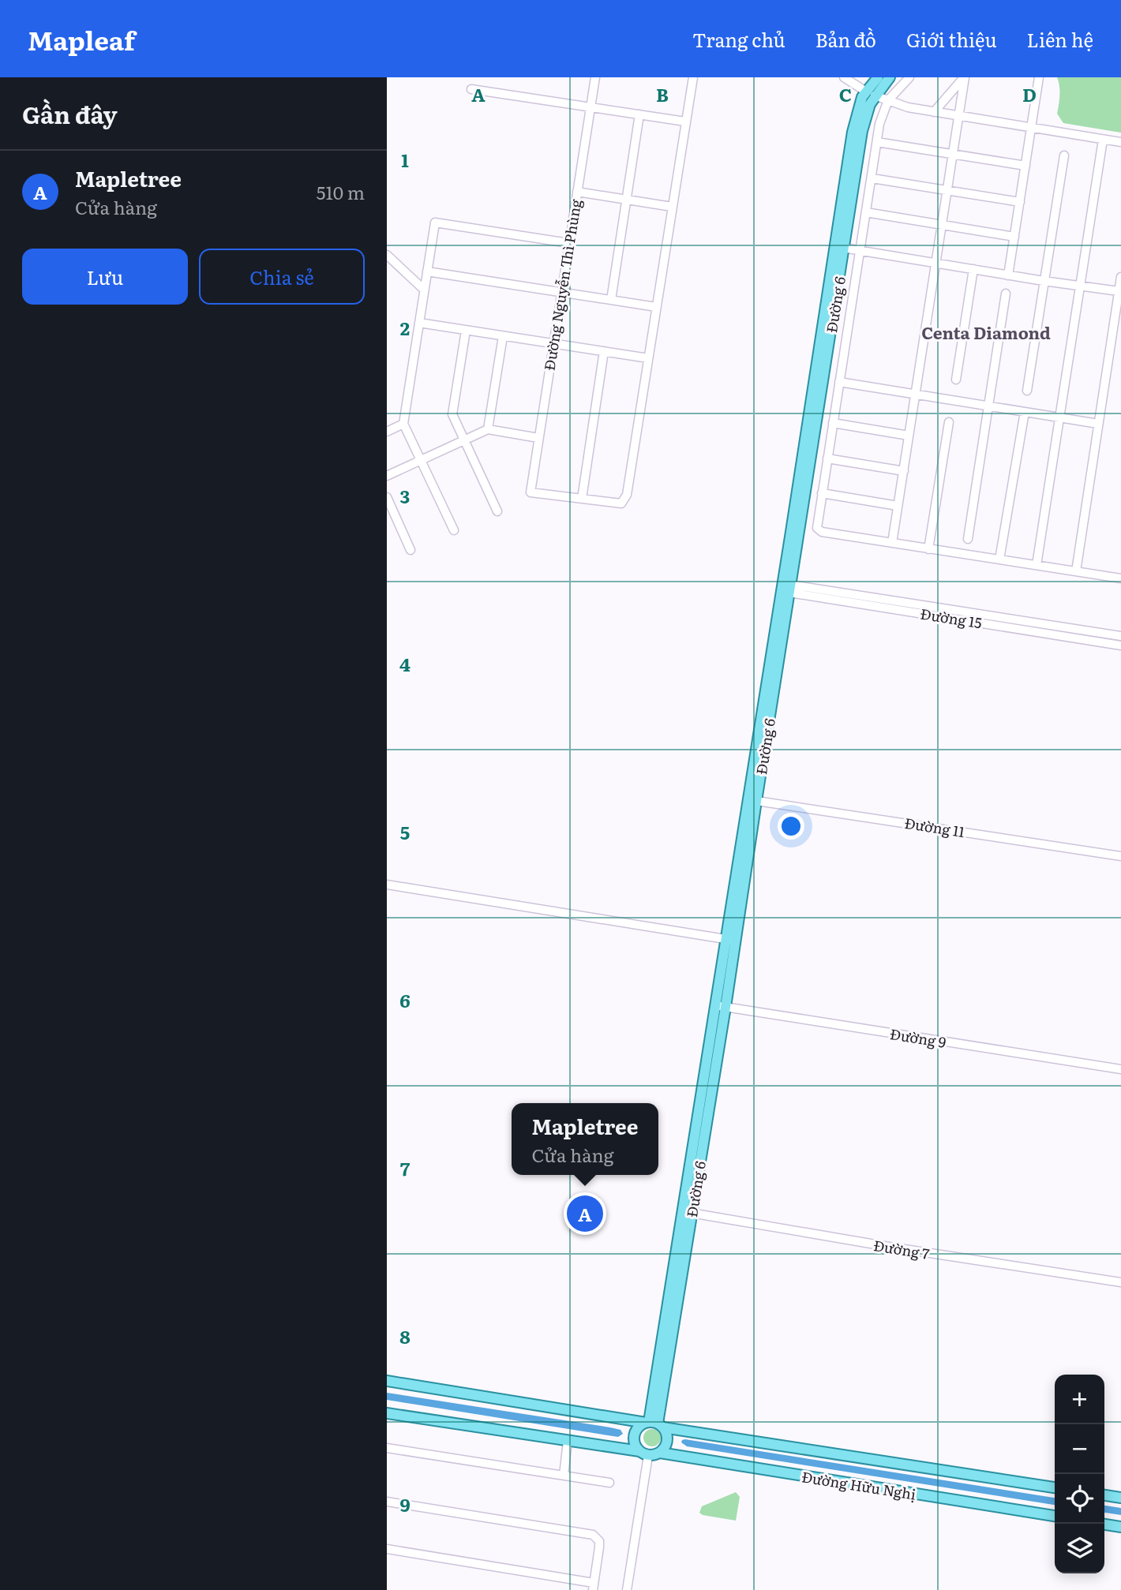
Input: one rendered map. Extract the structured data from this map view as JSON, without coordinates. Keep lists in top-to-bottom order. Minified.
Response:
{"streets":{"main road":["Đường 6","Đường Hữu Nghị"],"street":["Đường Nguyễn Thì Phùng","Đường 15","Đường 11","Đường 9","Đường 7"]},"crossings":[["Đường 6","Đường 15"],["Đường 6","Đường 11"],["Đường 6","Đường 9"],["Đường 6","Đường 7"],["Đường 6","Đường Hữu Nghị"]],"districts":["Centa Diamond"],"page":{"header":"Mapleaf","nav":["Trang chủ","Bản đồ","Giới thiệu","Liên hệ"],"heading":"Gần đây","list":[{"mark":"A","name":"Mapletree","note":"Cửa hàng","value":"510 m"}],"buttons":["Lưu","Chia sẻ"],"popup":["Mapletree","Cửa hàng"],"pins":"A","map_buttons":["+","−"]},"grid":{"columns":["A","B","C","D"],"rows":["1","2","3","4","5","6","7","8","9"]}}
